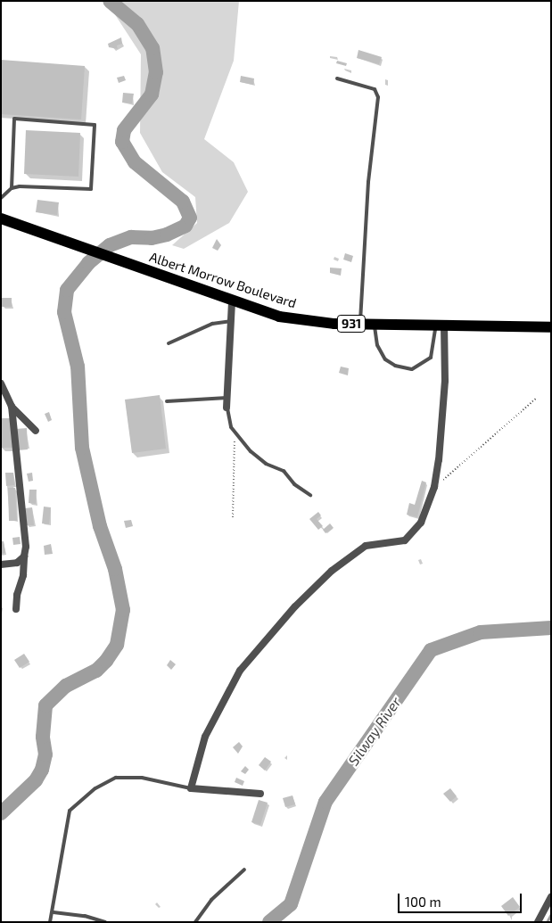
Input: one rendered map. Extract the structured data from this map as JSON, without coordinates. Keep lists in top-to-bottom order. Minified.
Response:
{"streets":{"highway":["Albert Morrow Boulevard","931"]},"water":["Silway River"],"scale_bar":"100 m"}
